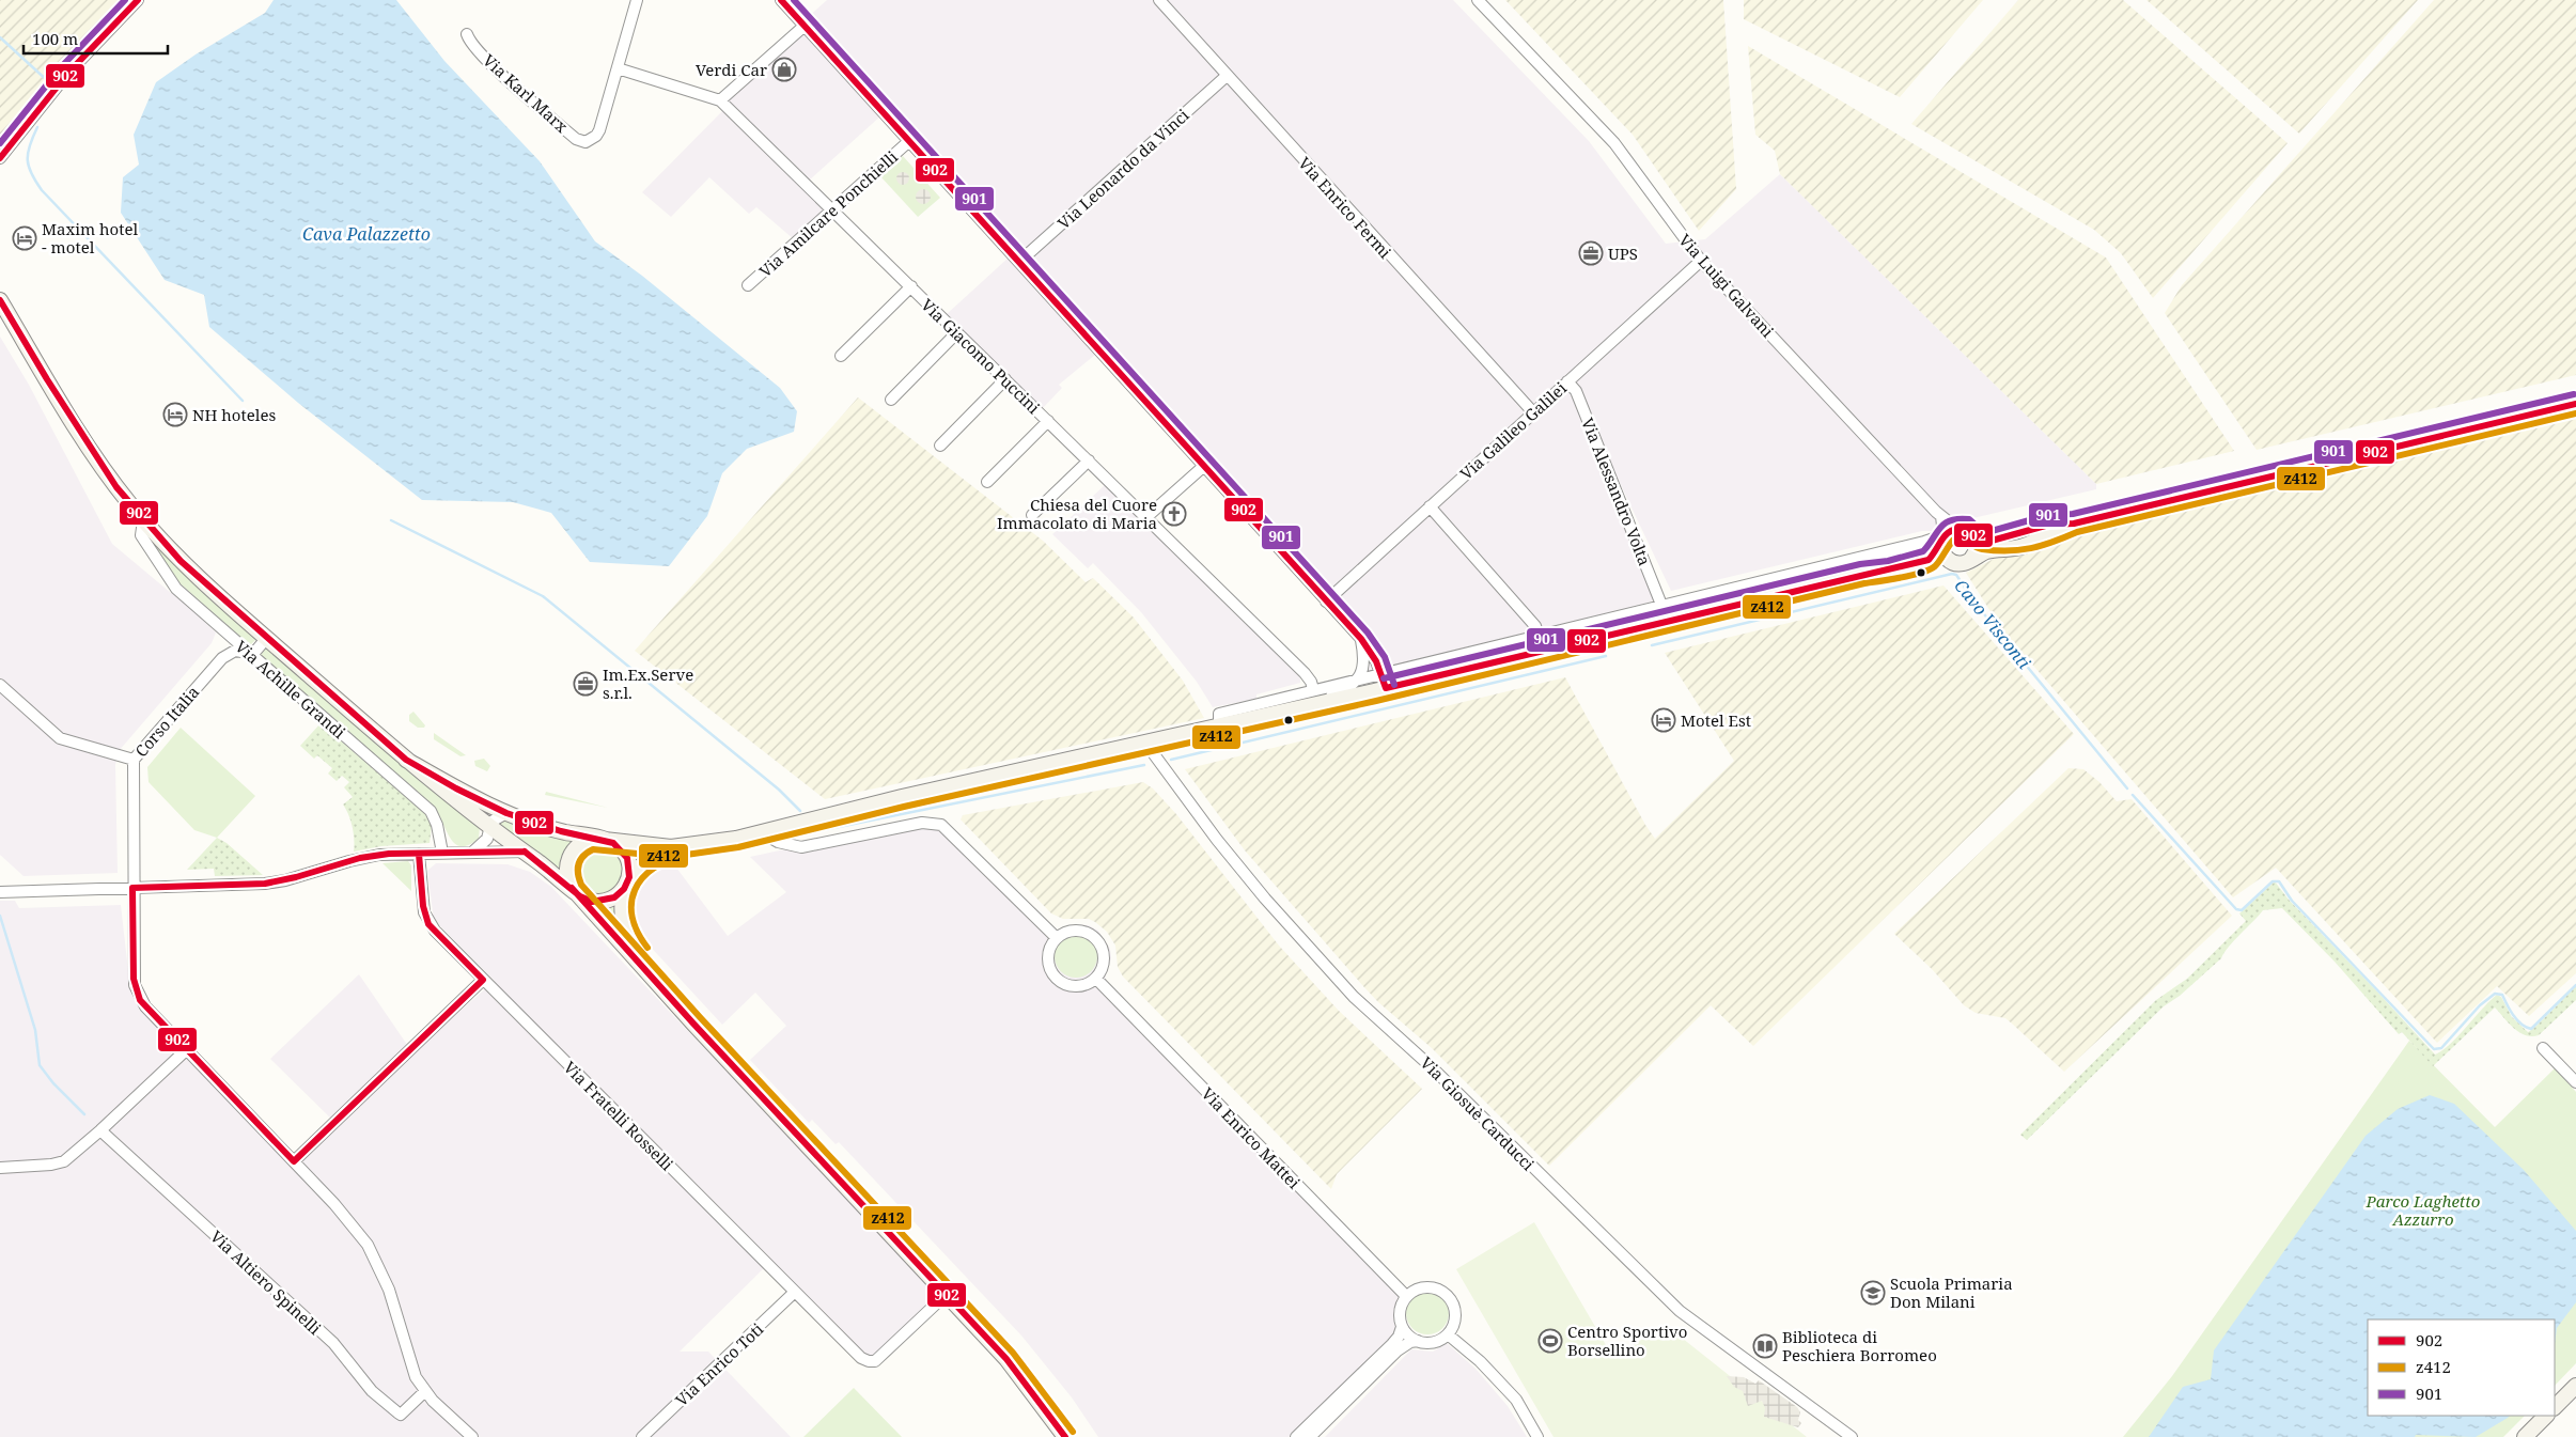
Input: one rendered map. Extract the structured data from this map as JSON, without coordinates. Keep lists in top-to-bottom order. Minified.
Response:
{"streets":{"main road":["Via Achille Grandi"],"street":["Via Karl Marx","Via Leonardo da Vinci","Via Enrico Fermi","Via Amilcare Ponchielli","Via Luigi Galvani","Via Giacomo Puccini","Via Galileo Galilei","Via Alessandro Volta","Corso Italia","Via Giosuè Carducci","Via Fratelli Rosselli","Via Enrico Mattei","Via Altiero Spinelli","Via Enrico Toti"]},"crossings":[["Via Karl Marx","Via Giacomo Puccini"],["Via Leonardo da Vinci","Via Enrico Fermi"],["Via Enrico Fermi","Via Galileo Galilei"],["Via Amilcare Ponchielli","Via Giacomo Puccini"],["Via Luigi Galvani","Via Galileo Galilei"],["Via Galileo Galilei","Via Alessandro Volta"],["Corso Italia","Via Altiero Spinelli"],["Via Fratelli Rosselli","Via Enrico Toti"]],"water":["Cava Palazzetto","Cavo Visconti"],"parks":["Parco Laghetto Azzurro"],"places":{"shop":["Verdi Car"],"hotel":["Maxim hotel - motel","NH hoteles","Motel Est"],"office":["UPS","Im.Ex.Serve s.r.l."],"church":["Chiesa del Cuore Immacolato di Maria"],"school or university":["Scuola Primaria Don Milani"],"sports":["Centro Sportivo Borsellino"],"library":["Biblioteca di Peschiera Borromeo"]},"lines":["transit line 902","transit line 901","transit line z412"],"legend":["902","z412","901"],"scale_bar":"100 m"}
